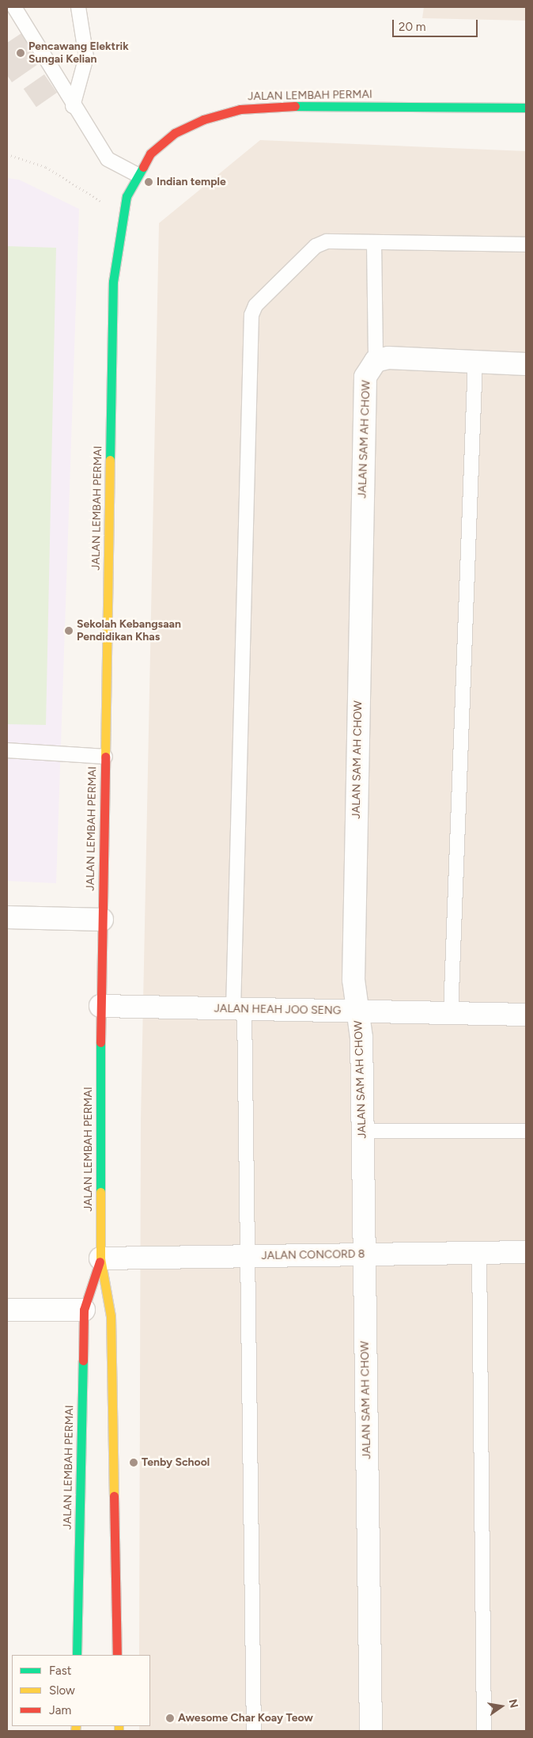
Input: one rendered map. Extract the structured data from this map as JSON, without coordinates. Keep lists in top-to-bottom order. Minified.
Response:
{"streets":{"main road":["JALAN LEMBAH PERMAI"],"street":["JALAN SAM AH CHOW","JALAN HEAH JOO SENG","JALAN CONCORD 8"]},"crossings":[["JALAN LEMBAH PERMAI","JALAN HEAH JOO SENG"],["JALAN LEMBAH PERMAI","JALAN CONCORD 8"],["JALAN SAM AH CHOW","JALAN HEAH JOO SENG"],["JALAN SAM AH CHOW","JALAN CONCORD 8"]],"places":["Pencawang Elektrik Sungai Kelian","Indian temple","Sekolah Kebangsaan Pendidikan Khas","Tenby School","Awesome Char Koay Teow"],"legend":["Fast","Slow","Jam"],"scale_bar":"20 m","north":"right"}
